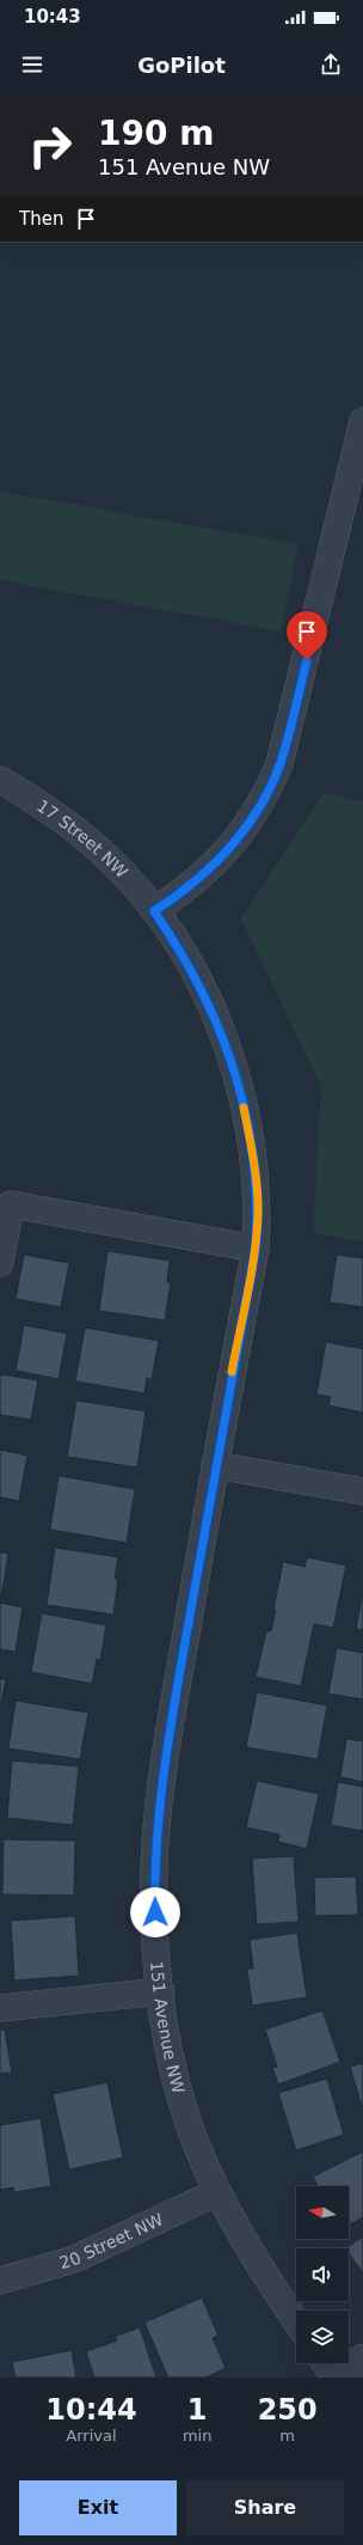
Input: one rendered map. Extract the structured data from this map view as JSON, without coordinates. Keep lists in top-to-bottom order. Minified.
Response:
{"streets":{"street":["17 Street NW","151 Avenue NW","20 Street NW"]},"crossings":[["17 Street NW","151 Avenue NW"],["151 Avenue NW","20 Street NW"]],"north":"left","page":{"status":"10:43","header":"GoPilot","turn":["190 m","151 Avenue NW"],"then":"Then","eta":["10:44","Arrival","1","min","250","m"],"buttons":["Exit","Share"]}}
